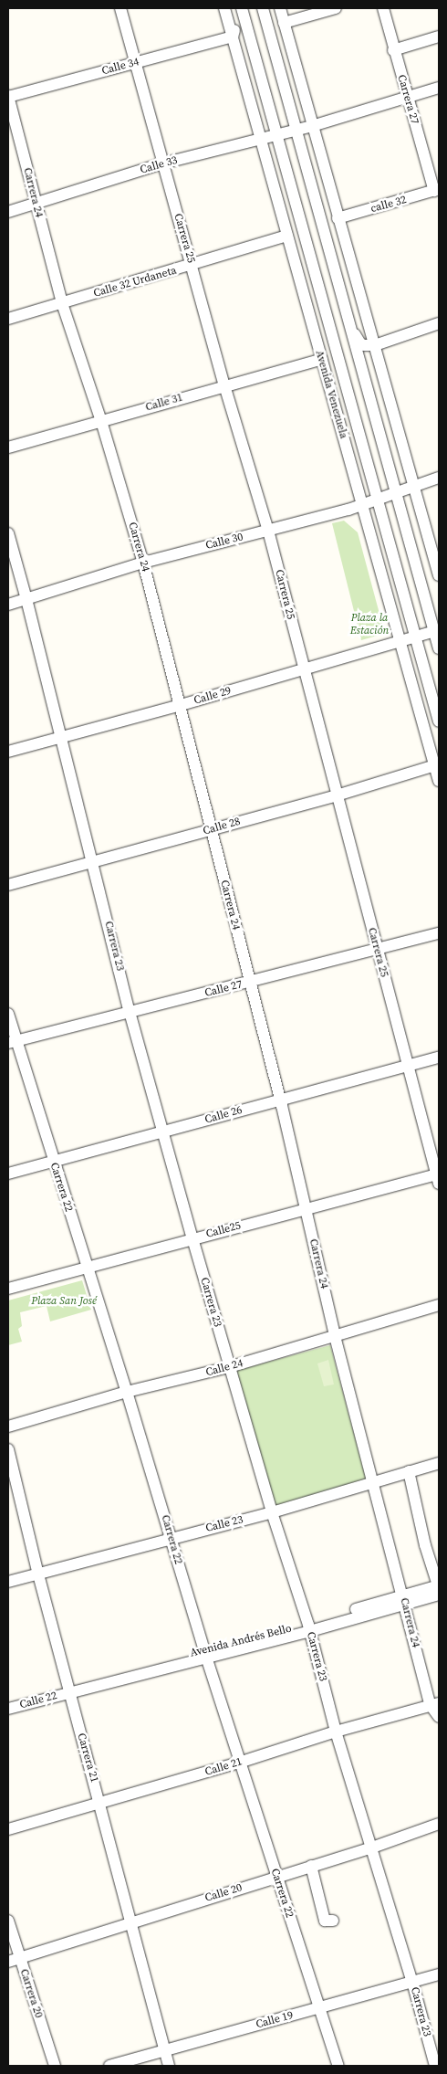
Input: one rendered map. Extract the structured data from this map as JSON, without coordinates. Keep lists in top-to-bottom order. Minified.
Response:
{"streets":{"street":["Calle 34","Carrera 27","Calle 33","Carrera 24","calle 32","Carrera 25","Calle 32 Urdaneta","Avenida Venezuela","Calle 31","Calle 30","Calle 29","Calle 28","Carrera 23","Calle 27","Calle 26","Carrera 22","Calle25","Calle 24","Calle 23","Avenida Andrés Bello","Calle 22","Carrera 21","Calle 21","Calle 20","Carrera 20","Calle 19"]},"crossings":[["Calle 34","Carrera 24"],["Calle 34","Carrera 25"],["Calle 34","Avenida Venezuela"],["Carrera 27","Calle 33"],["Carrera 27","calle 32"],["Calle 33","Carrera 24"],["Calle 33","Carrera 25"],["Calle 33","Avenida Venezuela"],["Carrera 24","Calle 32 Urdaneta"],["Carrera 24","Calle 31"],["Carrera 24","Calle 30"],["Carrera 24","Calle 29"],["Carrera 24","Calle 28"],["Carrera 24","Calle 27"],["Carrera 24","Calle 26"],["Carrera 24","Calle25"],["Carrera 24","Calle 24"],["Carrera 24","Calle 23"],["Carrera 24","Avenida Andrés Bello"],["Carrera 24","Calle 21"],["Carrera 25","Calle 32 Urdaneta"],["Carrera 25","Calle 31"],["Carrera 25","Calle 30"],["Carrera 25","Calle 29"],["Carrera 25","Calle 28"],["Carrera 25","Calle 27"],["Carrera 25","Calle 26"],["Carrera 25","Calle25"],["Calle 32 Urdaneta","Avenida Venezuela"],["Avenida Venezuela","Calle 31"],["Avenida Venezuela","Calle 30"],["Avenida Venezuela","Calle 29"],["Avenida Venezuela","Calle 28"],["Calle 30","Carrera 23"],["Calle 29","Carrera 23"],["Calle 28","Carrera 23"],["Carrera 23","Calle 27"],["Carrera 23","Calle 26"],["Carrera 23","Calle25"],["Carrera 23","Calle 24"],["Carrera 23","Calle 23"],["Carrera 23","Avenida Andrés Bello"],["Carrera 23","Calle 21"],["Carrera 23","Calle 20"],["Carrera 23","Calle 19"],["Calle 27","Carrera 22"],["Calle 26","Carrera 22"],["Carrera 22","Calle25"],["Carrera 22","Calle 24"],["Carrera 22","Calle 23"],["Carrera 22","Avenida Andrés Bello"],["Carrera 22","Calle 21"],["Carrera 22","Calle 20"],["Carrera 22","Calle 19"],["Calle 23","Carrera 21"],["Avenida Andrés Bello","Calle 22"],["Avenida Andrés Bello","Carrera 21"],["Calle 22","Carrera 21"],["Carrera 21","Calle 21"],["Carrera 21","Calle 20"],["Carrera 21","Calle 19"],["Calle 20","Carrera 20"]],"parks":["Plaza la Estación","Plaza San José"]}
